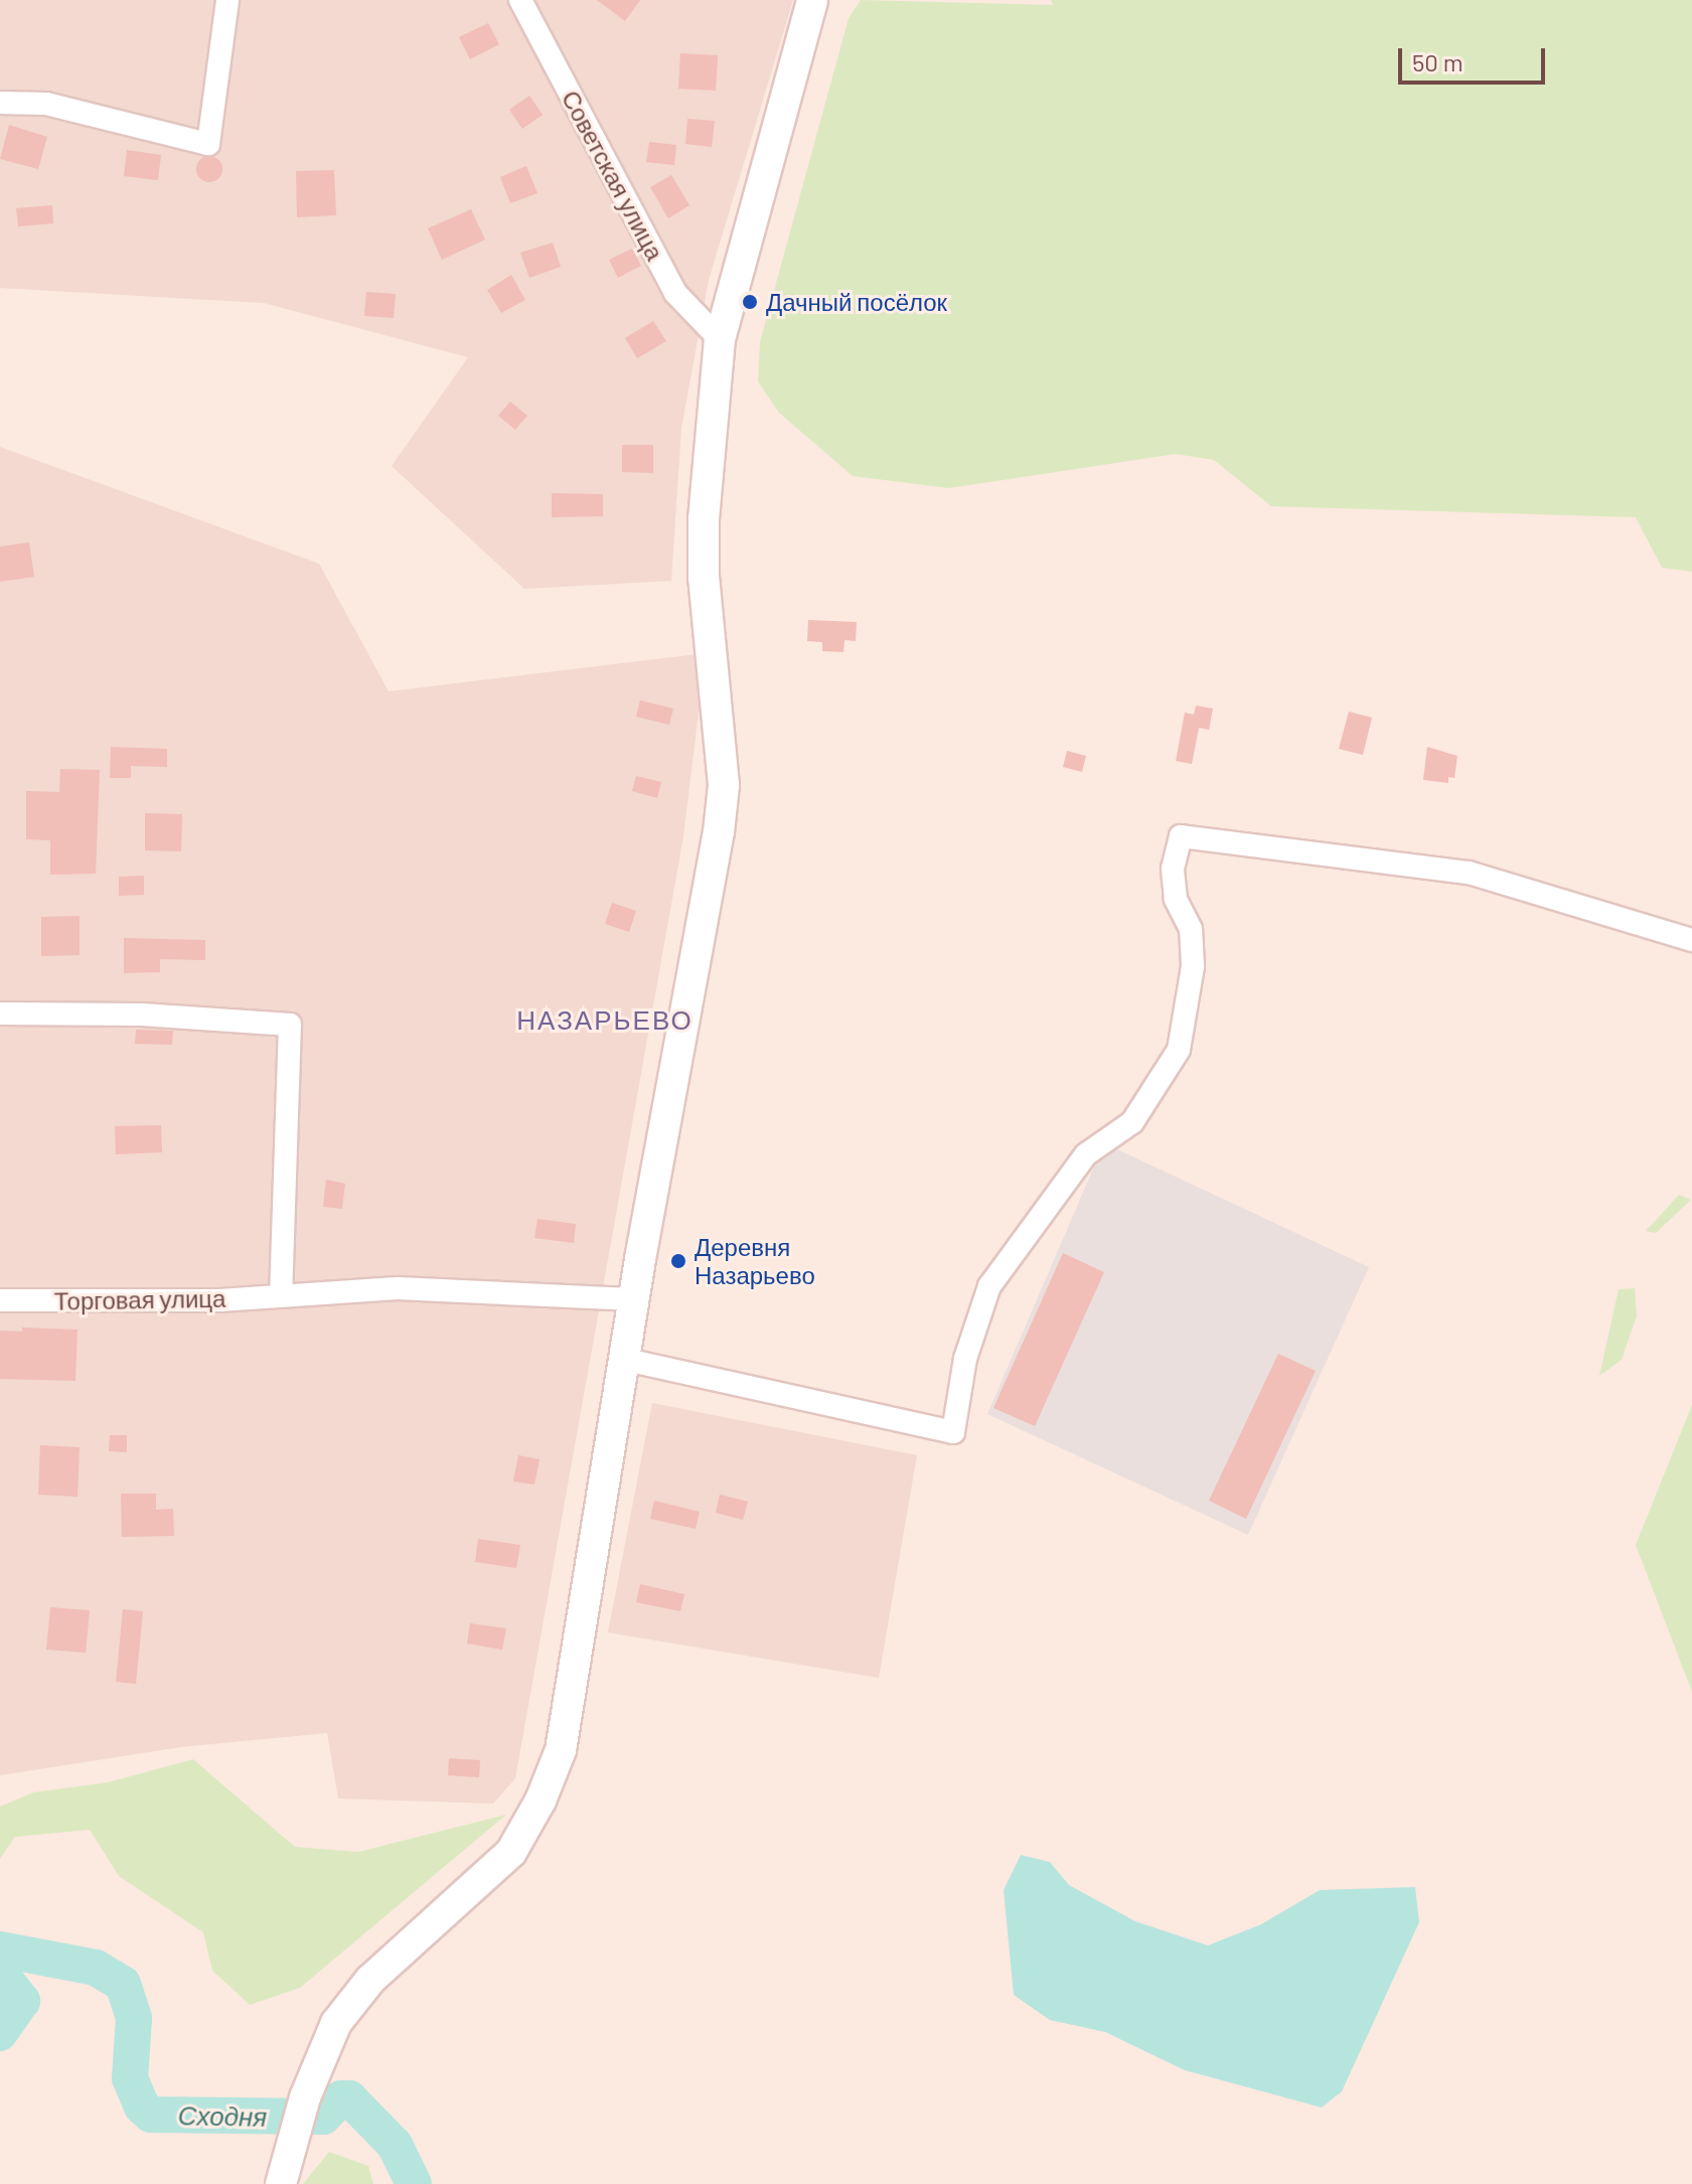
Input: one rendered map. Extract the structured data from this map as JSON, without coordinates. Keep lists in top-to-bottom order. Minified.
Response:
{"streets":{"street":["Советская улица","Торговая улица"]},"districts":["НАЗАРЬЕВО"],"water":["Сходня"],"places":["Дачный посёлок","Деревня Назарьево"],"scale_bar":"50 m"}
